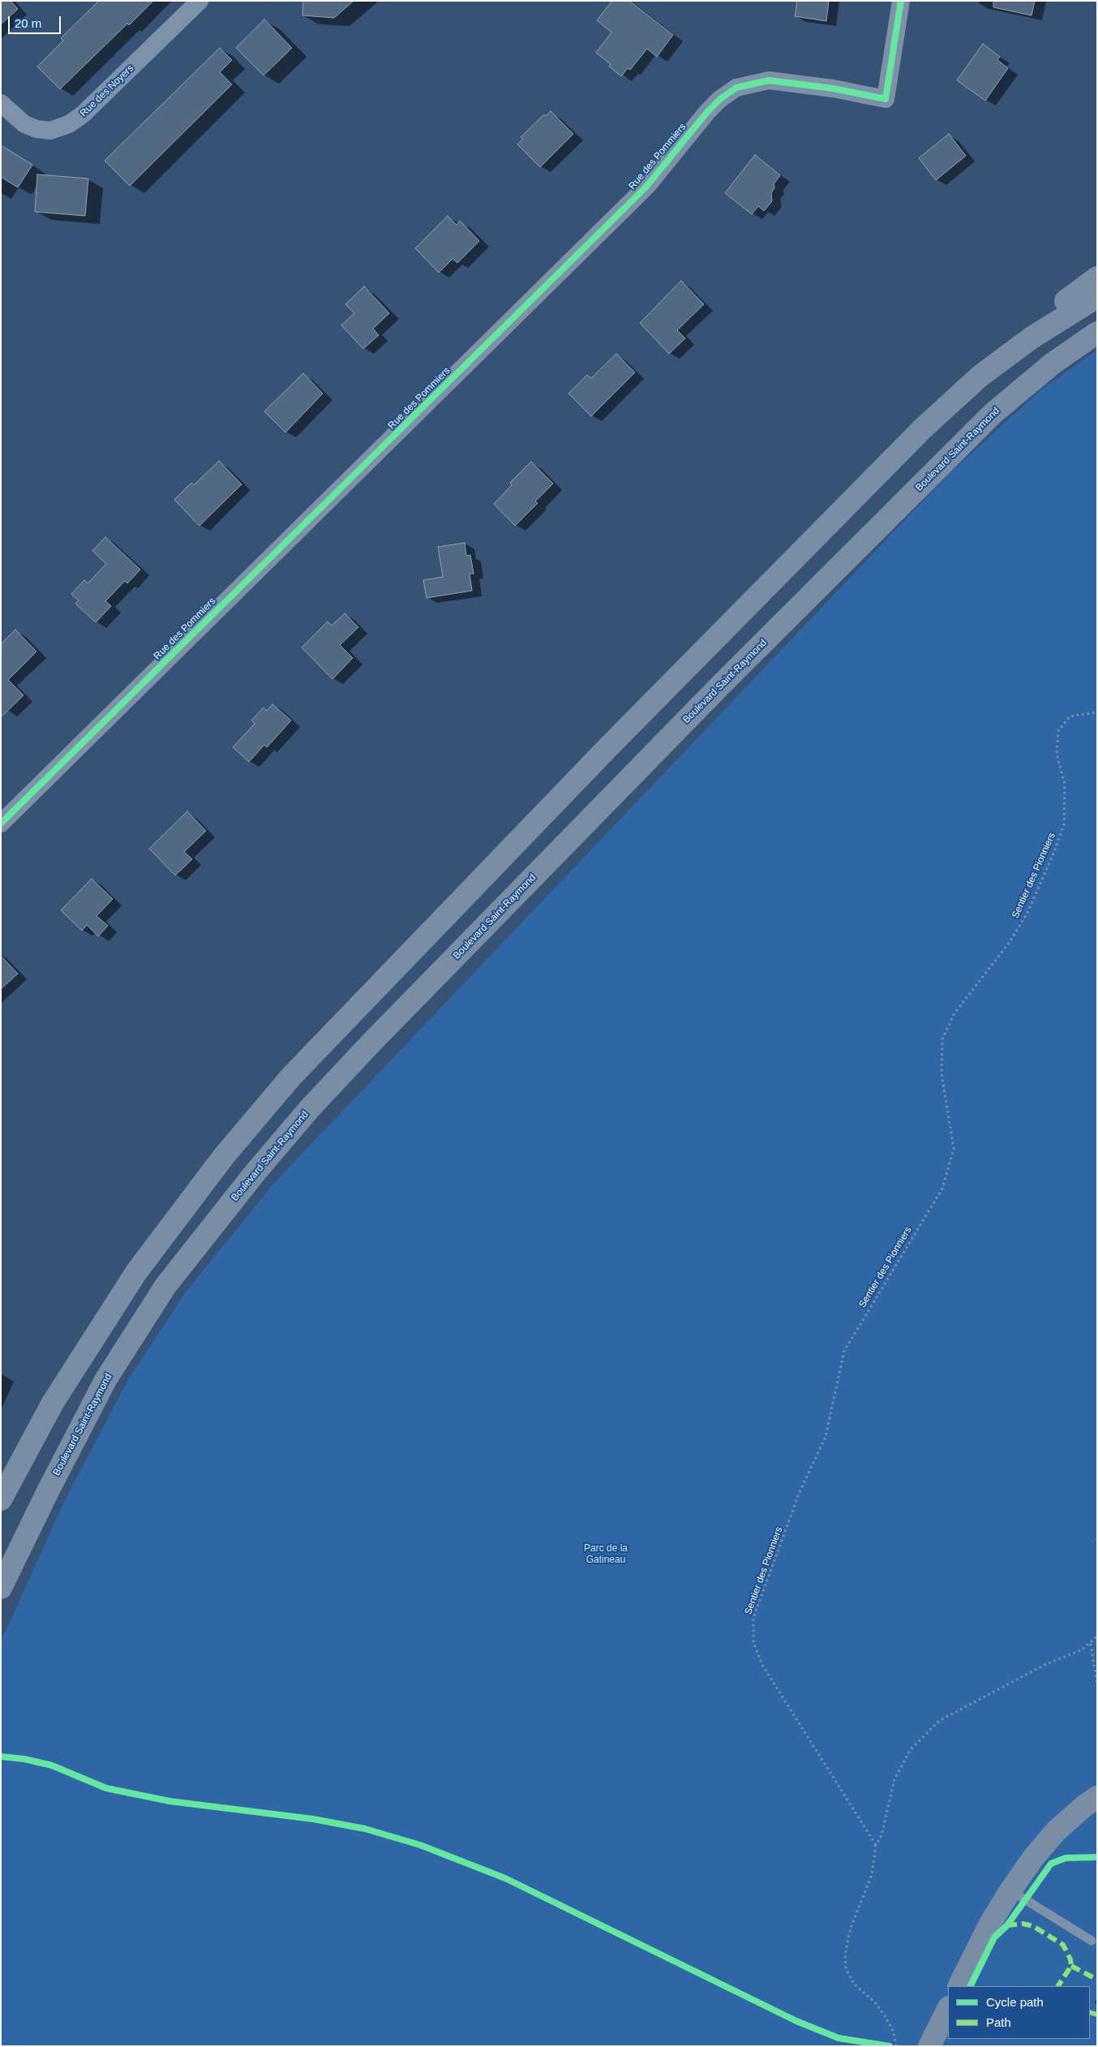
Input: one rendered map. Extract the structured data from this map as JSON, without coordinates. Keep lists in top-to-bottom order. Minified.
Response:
{"streets":{"main road":["Boulevard Saint-Raymond"],"street":["Rue des Noyers","Rue des Pommiers"],"path":["Sentier des Pionniers"]},"parks":["Parc de la Gatineau"],"legend":["Cycle path","Path"],"scale_bar":"20 m"}
